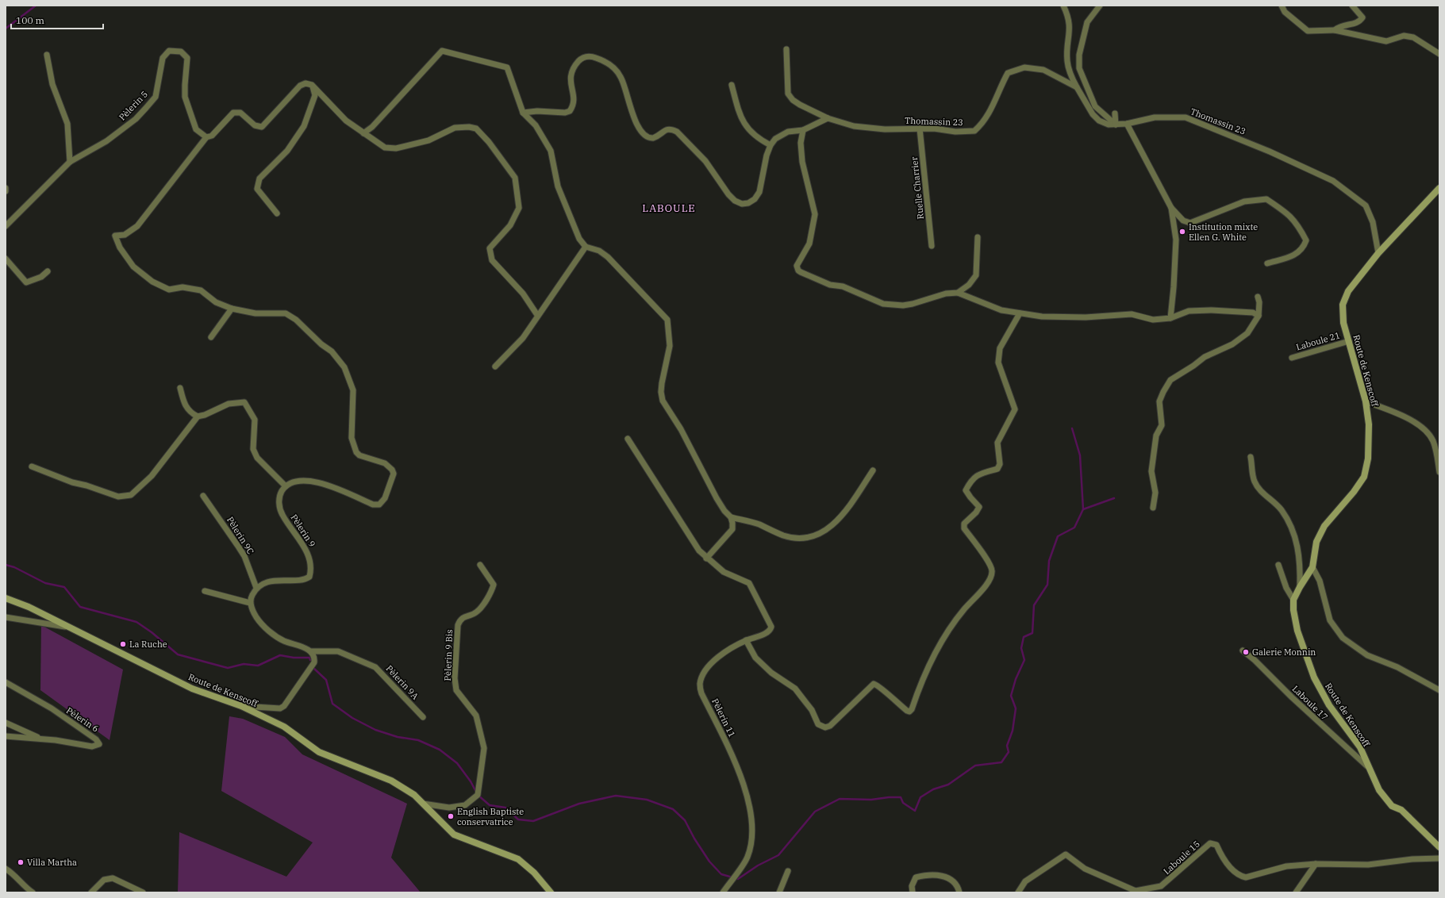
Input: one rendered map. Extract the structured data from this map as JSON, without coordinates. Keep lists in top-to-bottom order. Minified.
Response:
{"streets":{"main road":["Route de Kenscoff"],"street":["Pèlerin 5","Thomassin 23","Ruelle Charrier","Laboule 21","Pèlerin 9","Pèlerin 9C","Pèlerin 9 Bis","Pèlerin 9A","Laboule 17","Pèlerin 11","Pèlerin 6","Laboule 15"]},"crossings":[["Thomassin 23","Ruelle Charrier"],["Thomassin 23","Route de Kenscoff"],["Laboule 21","Route de Kenscoff"],["Route de Kenscoff","Pèlerin 9 Bis"],["Route de Kenscoff","Laboule 17"],["Pèlerin 9","Pèlerin 9C"]],"districts":["LABOULE"],"places":["Institution mixte Ellen G. White","La Ruche","Galerie Monnin","English Baptiste conservatrice","Villa Martha"],"scale_bar":"100 m"}
